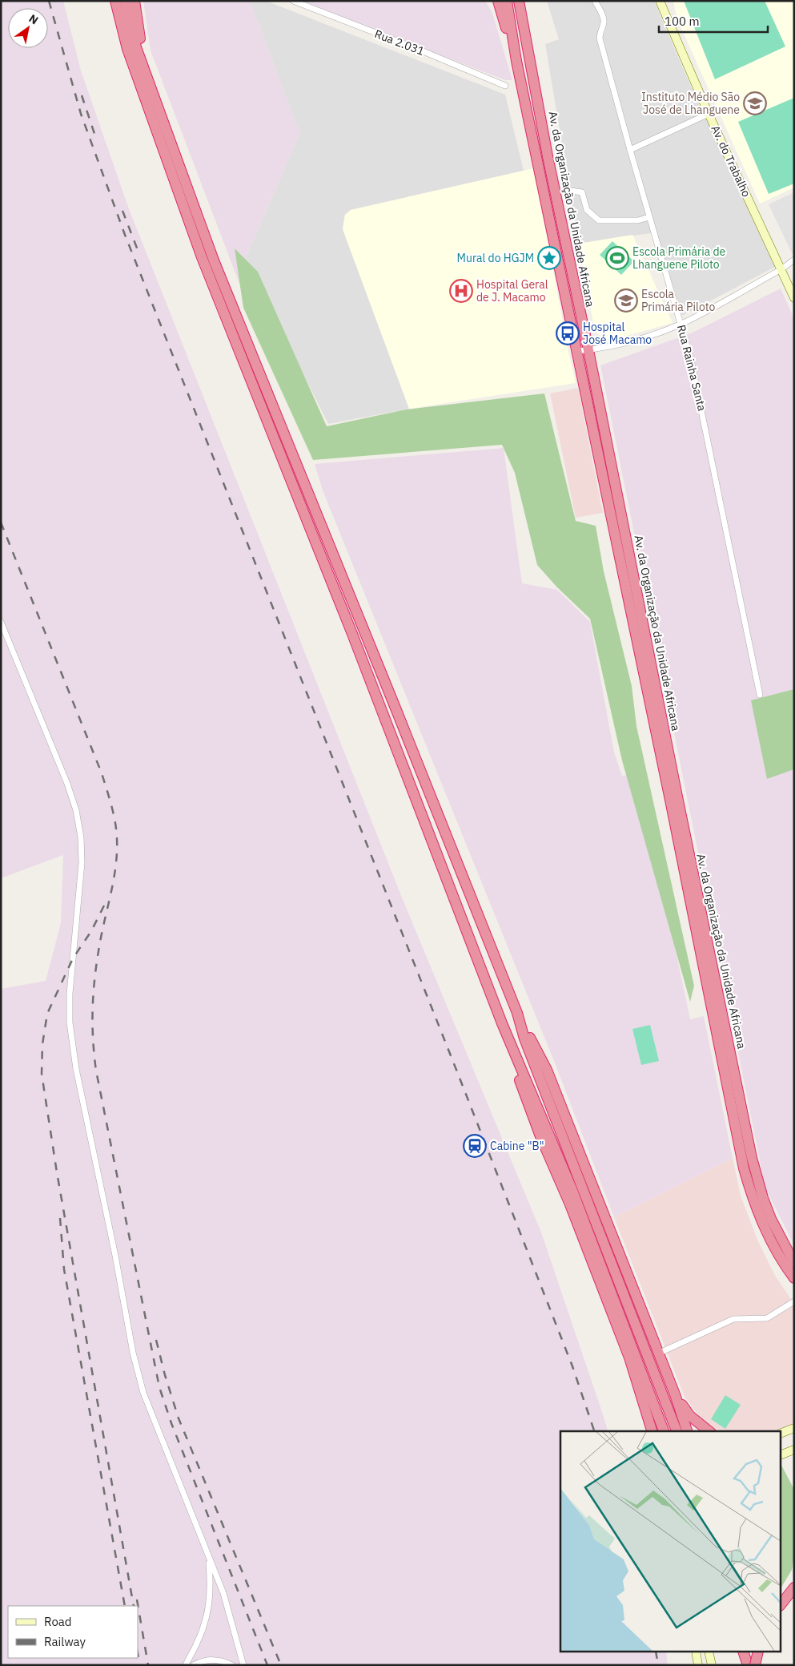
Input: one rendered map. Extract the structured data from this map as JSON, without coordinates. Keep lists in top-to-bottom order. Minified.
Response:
{"streets":{"highway":["Av. da Organização da Unidade Africana"],"main road":["Av. do Trabalho"],"street":["Rua 2.031","Rua Rainha Santa"]},"places":{"school or university":["Instituto Médio São José de Lhanguene","Escola Primária Piloto"],"place":["Mural do HGJM"],"sports":["Escola Primária de Lhanguene Piloto"],"hospital":["Hospital Geral de J. Macamo"],"bus stop":["Hospital José Macamo"],"station":["Cabine \"B\""]},"legend":["Road","Railway"],"scale_bar":"100 m","north":"top right"}
